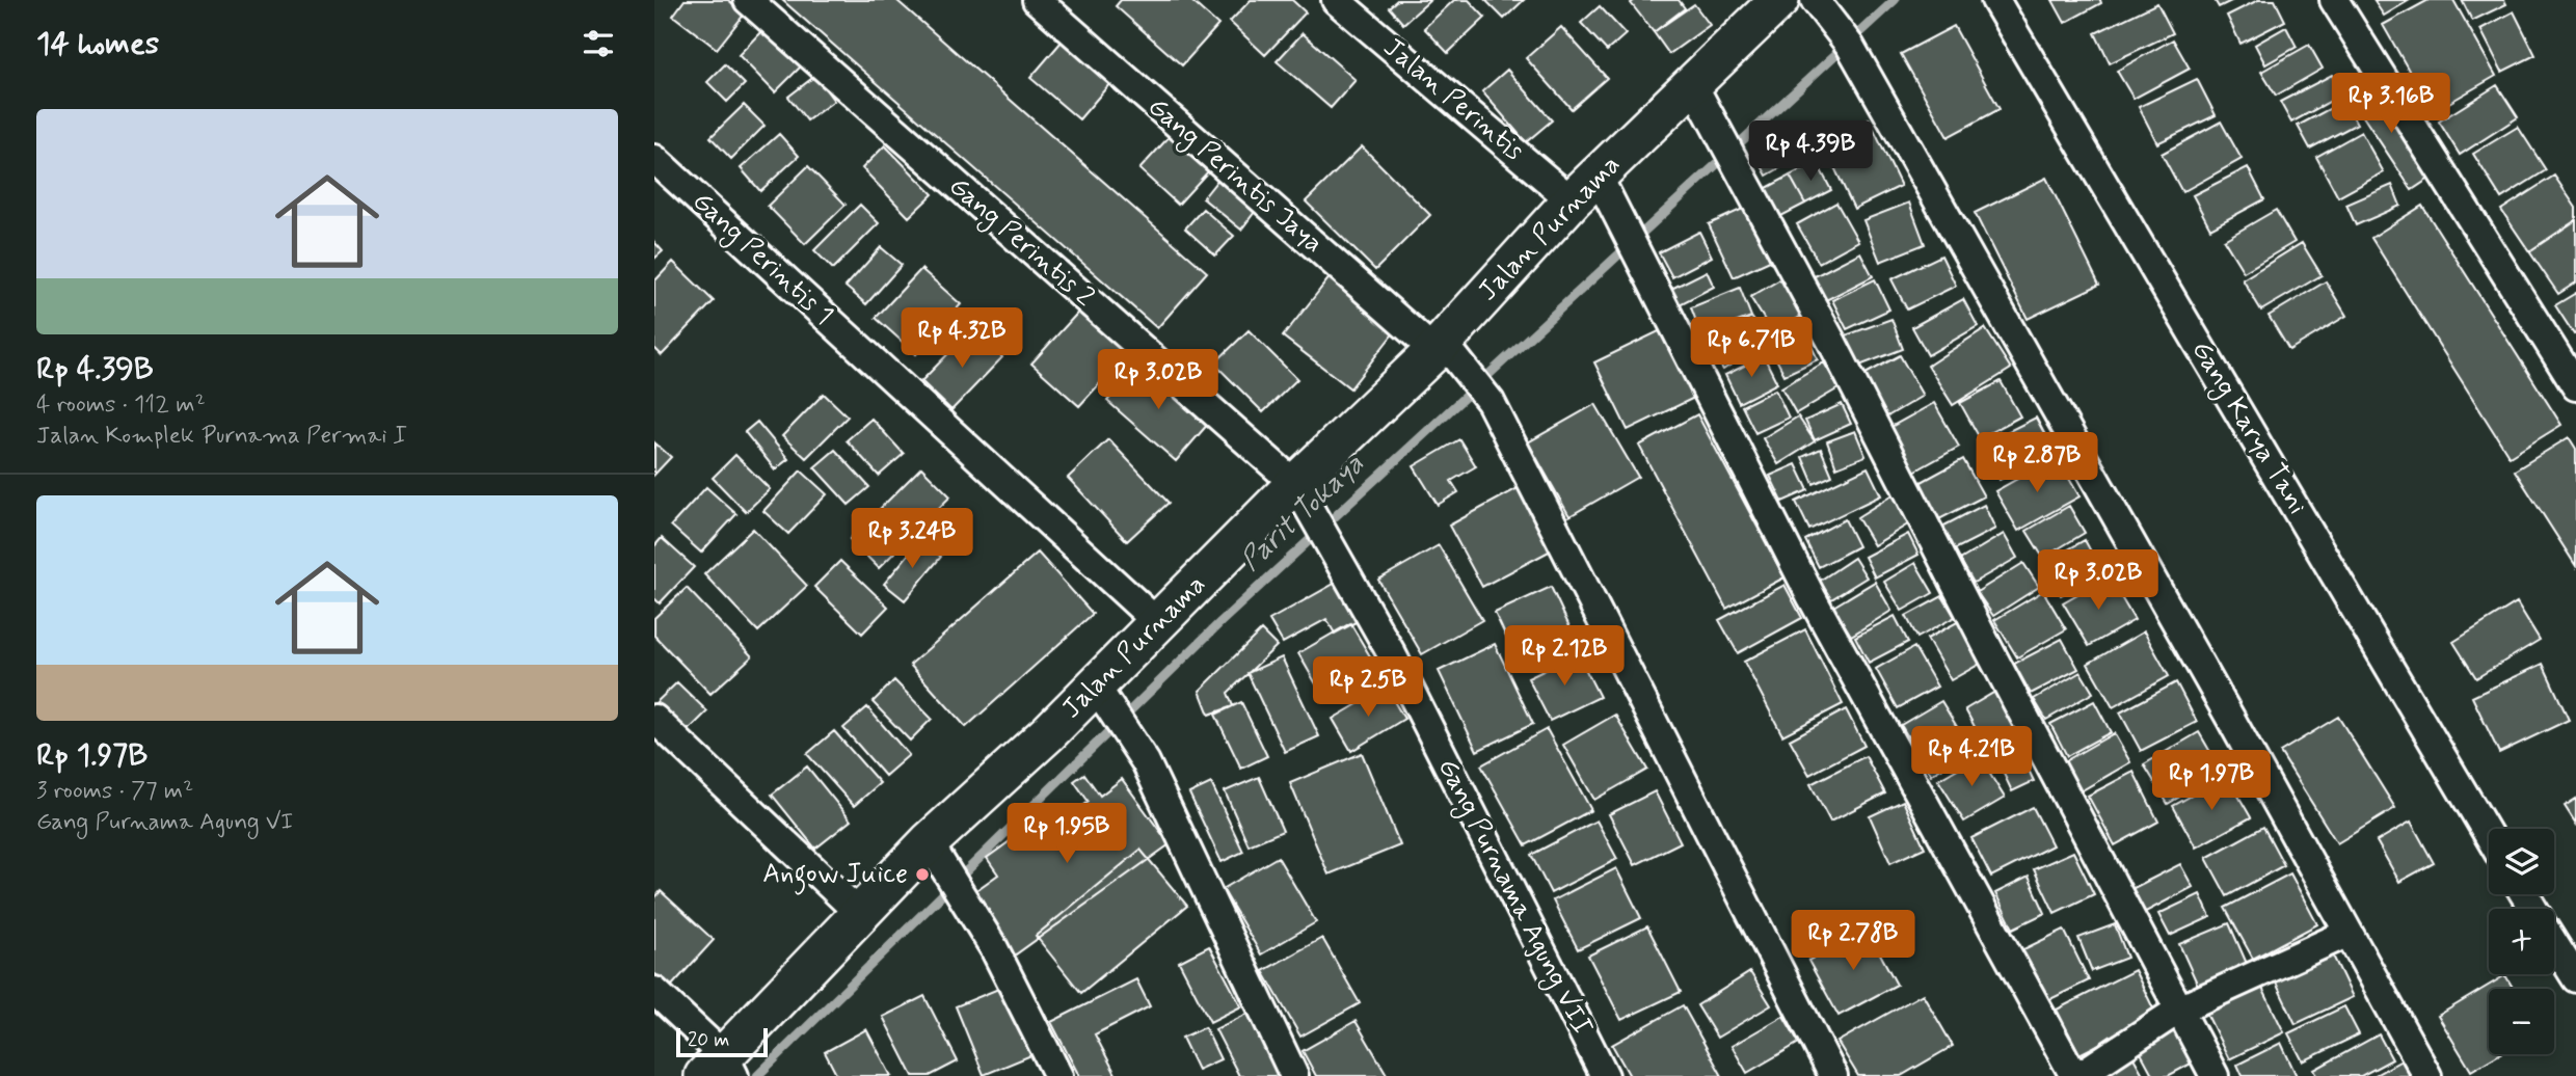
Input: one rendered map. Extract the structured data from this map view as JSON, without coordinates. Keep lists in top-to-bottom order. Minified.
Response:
{"streets":{"street":["Jalan Perintis","Gang Perintis Jaya","Jalan Purnama","Gang Perintis 2","Gang Perintis 1","Gang Karya Tani","Gang Purnama Agung VII"]},"crossings":[["Jalan Perintis","Jalan Purnama"],["Gang Perintis Jaya","Jalan Purnama"],["Jalan Purnama","Gang Perintis 2"],["Jalan Purnama","Gang Perintis 1"],["Gang Perintis 2","Gang Purnama Agung VII"]],"water":["Parit Tokaya"],"places":["Angow Juice"],"scale_bar":"20 m","page":{"heading":"14 homes","price":["Rp 3.16B","Rp 4.39B","Rp 4.32B","Rp 6.71B","Rp 3.02B","Rp 2.87B","Rp 3.24B","Rp 3.02B","Rp 2.12B","Rp 2.5B","Rp 4.21B","Rp 1.97B","Rp 1.95B","Rp 2.78B"],"list":[{"name":"Rp 4.39B","note":"4 rooms · 112 m² · Jalan Komplek Purnama Permai I"},{"name":"Rp 1.97B","note":"3 rooms · 77 m² · Gang Purnama Agung VI"}],"map_buttons":["+","−"],"scale":"20 m"}}
